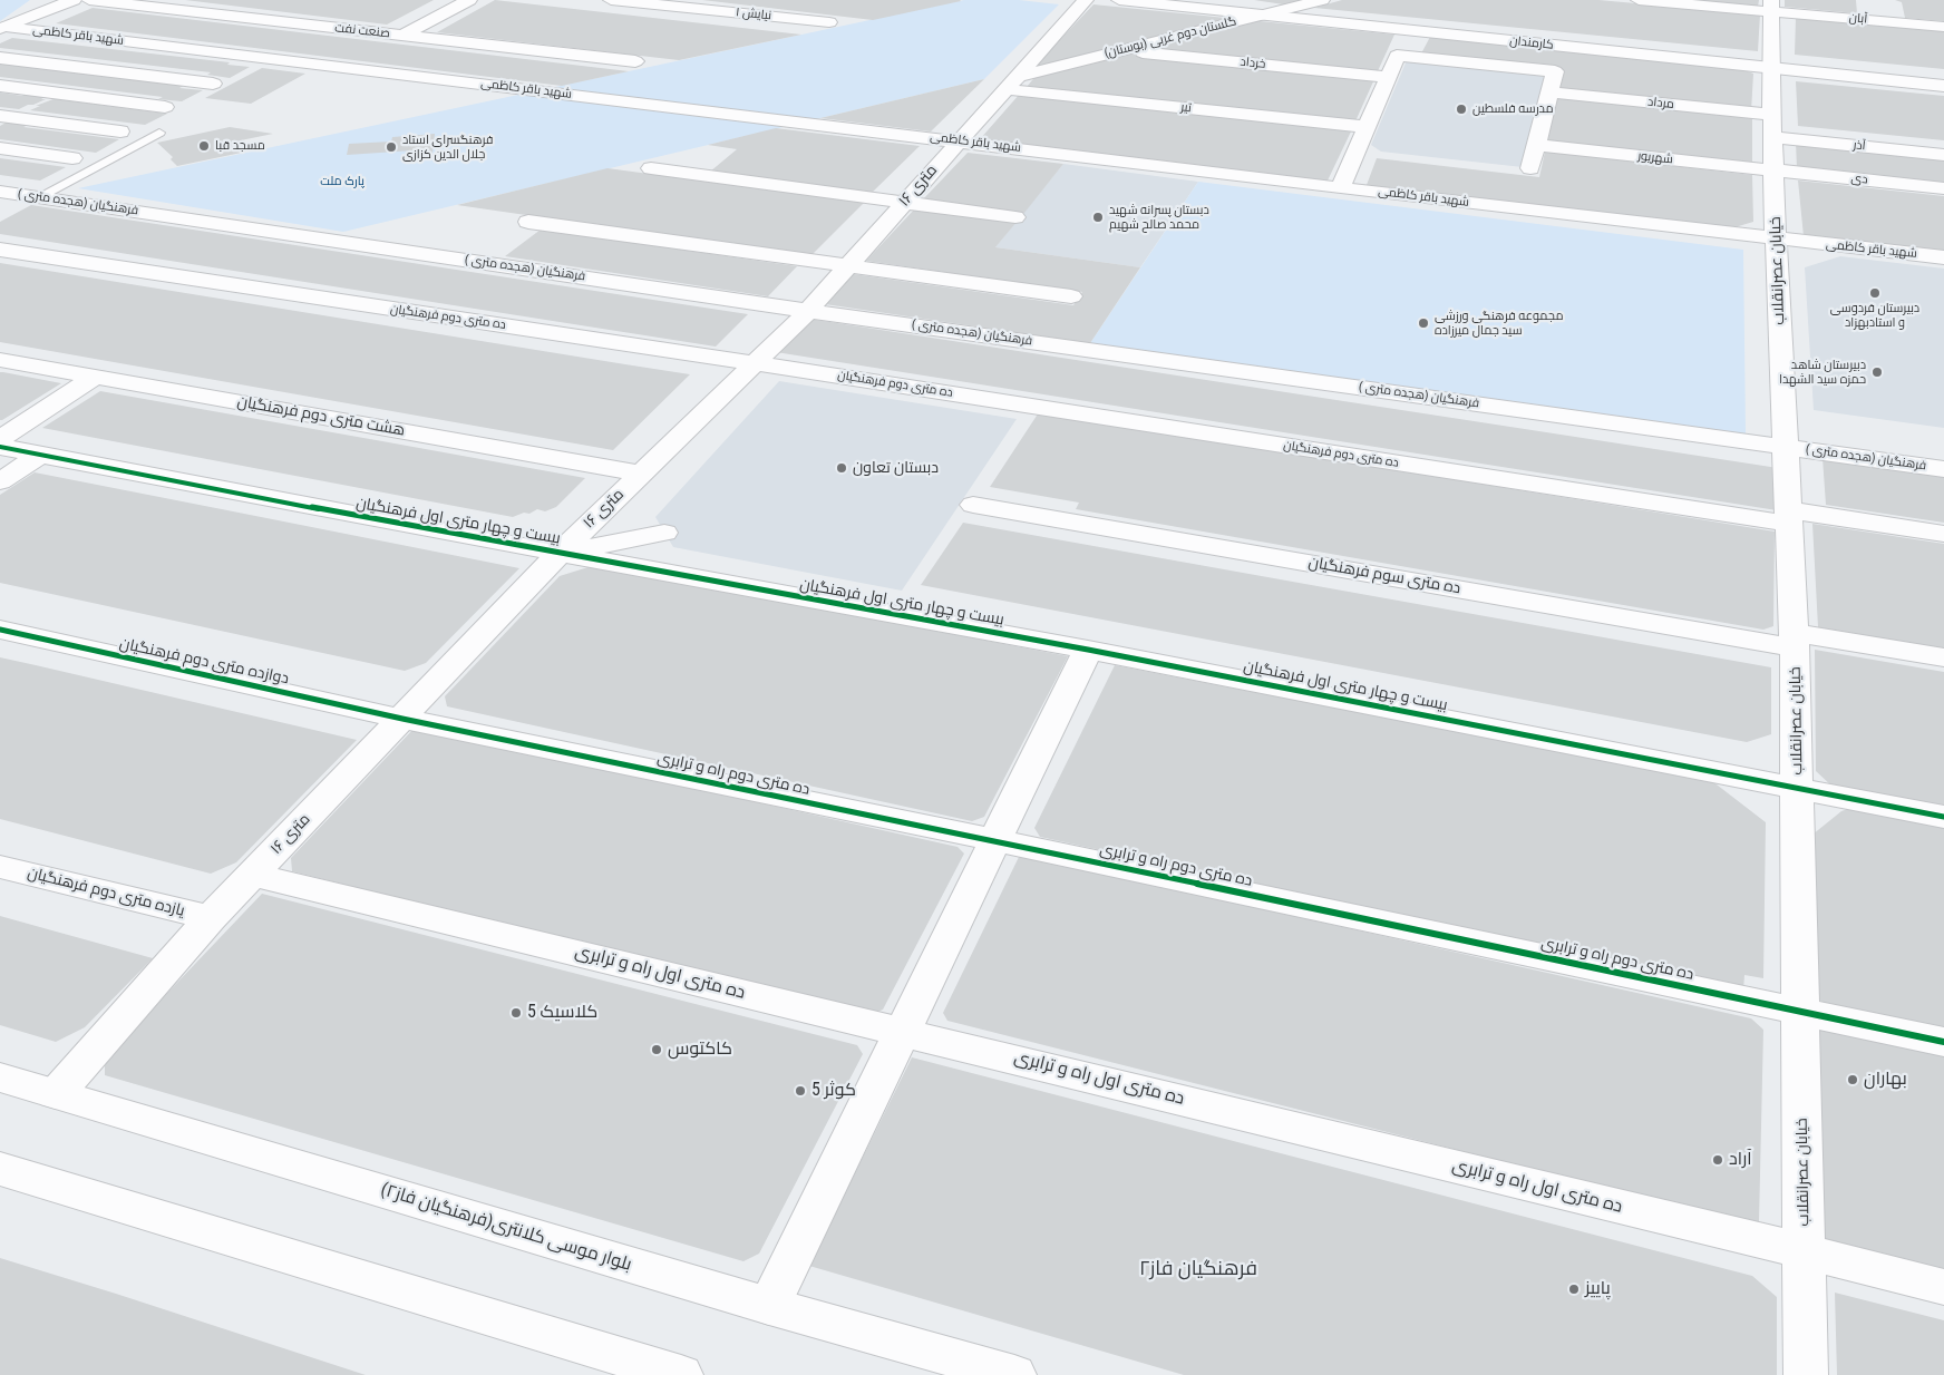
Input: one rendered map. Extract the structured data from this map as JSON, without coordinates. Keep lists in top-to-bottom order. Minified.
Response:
{"streets":{"street":["نیایش ۱","آبان","صنعت نفت","شهید باقر کاظمی","گلستان دوم غربی (بوستان)","کارمندان","خرداد","مرداد","تیر","آذر","شهریور","دی","۱۶ متری","فرهنگیان (هجده متری )","خیابان عصرانقلاب","ده متری دوم فرهنگیان","هشت متری دوم فرهنگیان","بیست و چهار متری اول فرهنگیان","ده متری سوم فرهنگیان","دوازده متری دوم فرهنگیان","ده متری دوم راه و ترابری","یازده متری دوم فرهنگیان","ده متری اول راه و ترابری","بلوار موسی کلانتری(فرهنگیان فاز۲)"]},"crossings":[["آبان","خیابان عصرانقلاب"],["شهید باقر کاظمی","۱۶ متری"],["شهید باقر کاظمی","خیابان عصرانقلاب"],["گلستان دوم غربی (بوستان)","کارمندان"],["گلستان دوم غربی (بوستان)","خرداد"],["گلستان دوم غربی (بوستان)","تیر"],["گلستان دوم غربی (بوستان)","۱۶ متری"],["کارمندان","خیابان عصرانقلاب"],["مرداد","آذر"],["مرداد","خیابان عصرانقلاب"],["تیر","۱۶ متری"],["آذر","خیابان عصرانقلاب"],["شهریور","دی"],["شهریور","خیابان عصرانقلاب"],["دی","خیابان عصرانقلاب"],["۱۶ متری","فرهنگیان (هجده متری )"],["۱۶ متری","ده متری دوم فرهنگیان"],["۱۶ متری","هشت متری دوم فرهنگیان"],["۱۶ متری","بیست و چهار متری اول فرهنگیان"],["۱۶ متری","دوازده متری دوم فرهنگیان"],["۱۶ متری","ده متری دوم راه و ترابری"],["۱۶ متری","یازده متری دوم فرهنگیان"],["۱۶ متری","ده متری اول راه و ترابری"],["۱۶ متری","بلوار موسی کلانتری(فرهنگیان فاز۲)"],["فرهنگیان (هجده متری )","خیابان عصرانقلاب"],["خیابان عصرانقلاب","ده متری دوم فرهنگیان"],["خیابان عصرانقلاب","بیست و چهار متری اول فرهنگیان"],["خیابان عصرانقلاب","ده متری سوم فرهنگیان"],["خیابان عصرانقلاب","ده متری دوم راه و ترابری"],["خیابان عصرانقلاب","ده متری اول راه و ترابری"],["دوازده متری دوم فرهنگیان","ده متری دوم راه و ترابری"]],"districts":["فرهنگیان فاز۲"],"parks":["پارک ملت"],"places":["مدرسه فلسطین","مسجد قبا","فرهنگسرای استاد جلال الدین کزازی","دبستان پسرانه شهید محمد صالح شهیم","دبیرستان فردوسی و استادبهزاد","مجموعه فرهنگی ورزشی سید جمال میرزاده","دبیرستان شاهد حمزه سید الشهدا","دبستان تعاون","کلاسیک 5","کاکتوس","بهاران","کوثر 5","آراد","پاییز"]}
